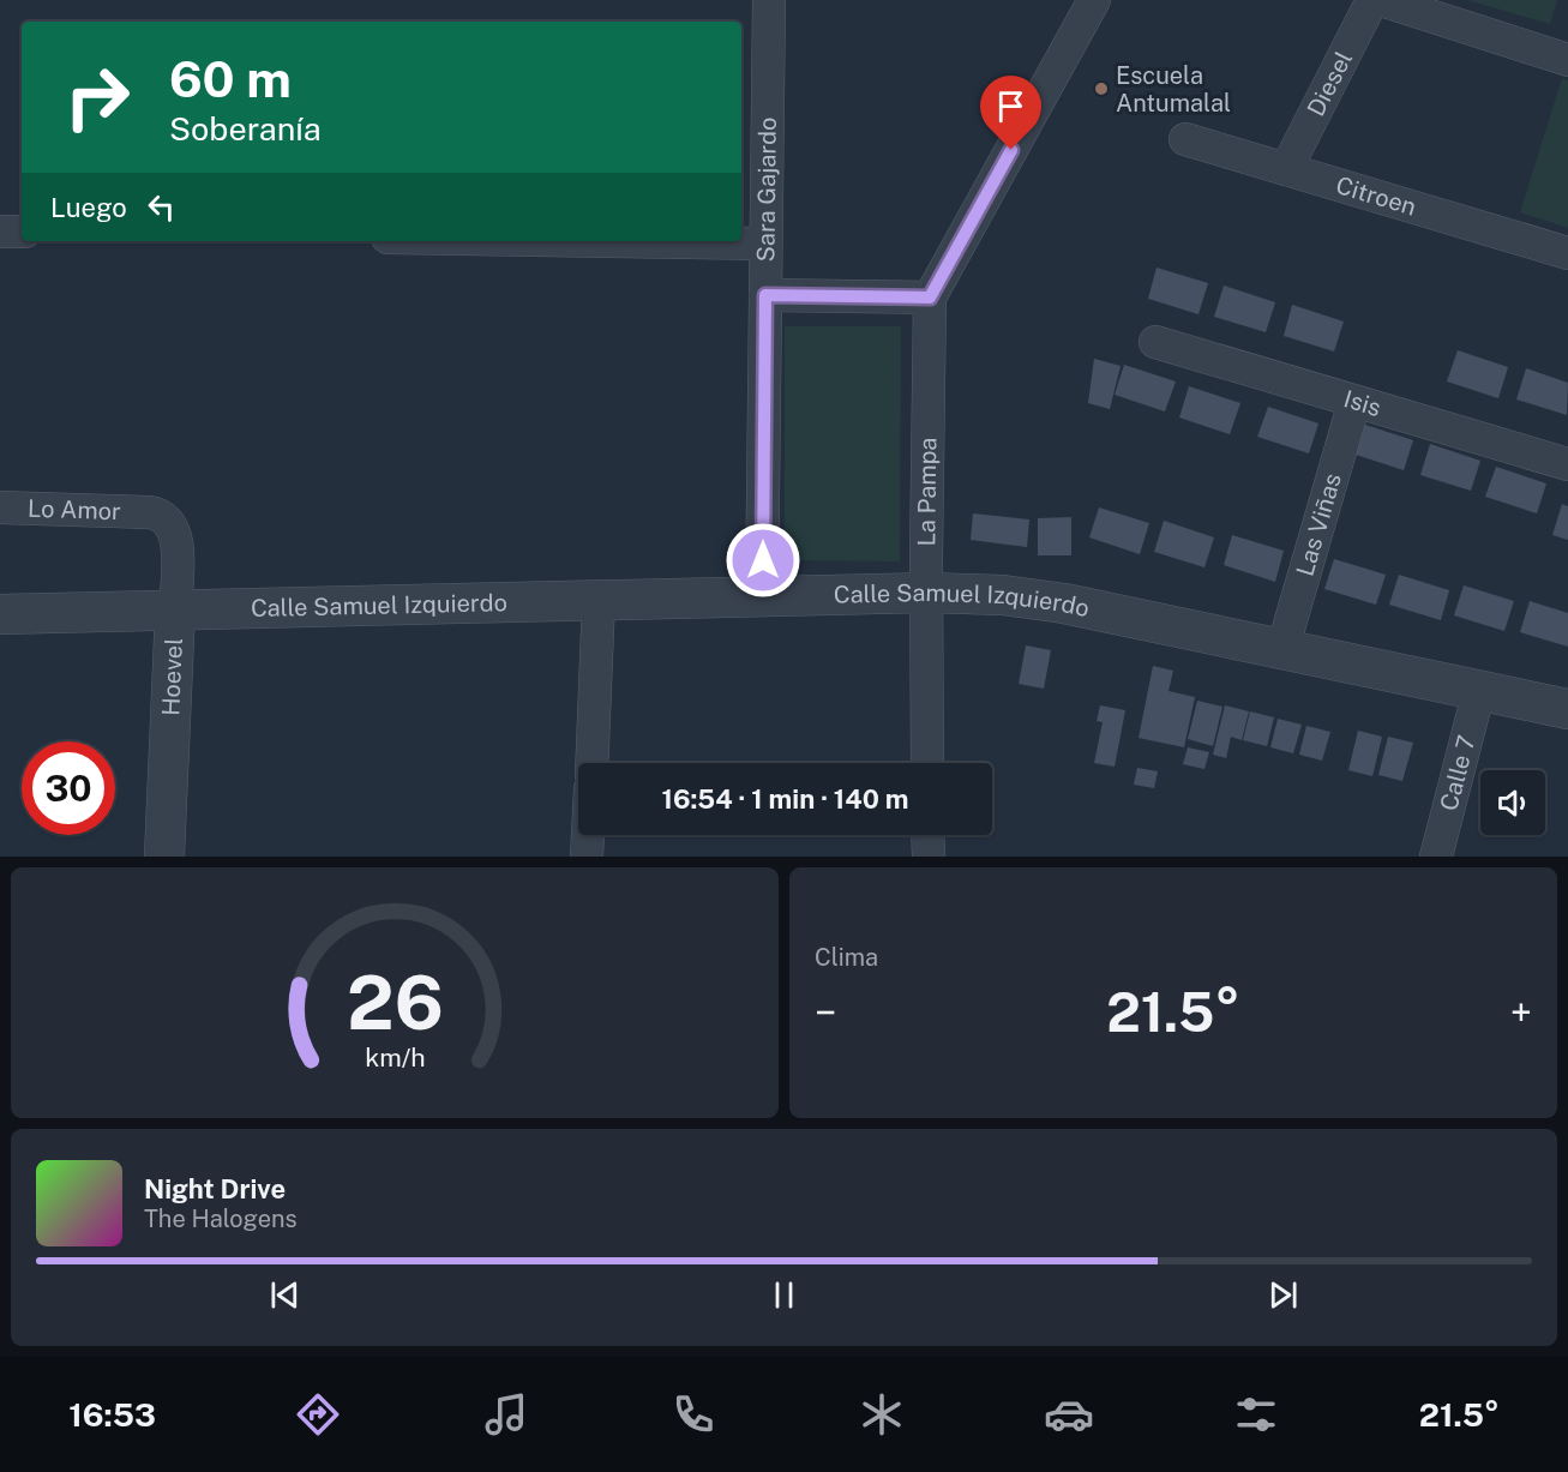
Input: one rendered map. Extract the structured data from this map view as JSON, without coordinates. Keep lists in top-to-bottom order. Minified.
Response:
{"streets":{"street":["Diesel","Sara Gajardo","Citroen","Isis","La Pampa","Lo Amor","Las Viñas","Calle Samuel Izquierdo","Hoevel","Calle 7"]},"crossings":[["Diesel","Citroen"],["Sara Gajardo","Calle Samuel Izquierdo"],["Isis","Las Viñas"],["La Pampa","Calle Samuel Izquierdo"],["Lo Amor","Hoevel"],["Las Viñas","Calle Samuel Izquierdo"],["Calle Samuel Izquierdo","Hoevel"],["Calle Samuel Izquierdo","Calle 7"]],"places":["Escuela Antumalal"],"page":{"turn":["60 m","Soberanía"],"then":"Luego","limit":"30","trip":"16:54 · 1 min · 140 m","tile":"Clima","heat":["−","21.5°","+"],"song":["Night Drive","The Halogens"],"tabs":["16:53","21.5°"],"gauge":["26","km/h"]}}
